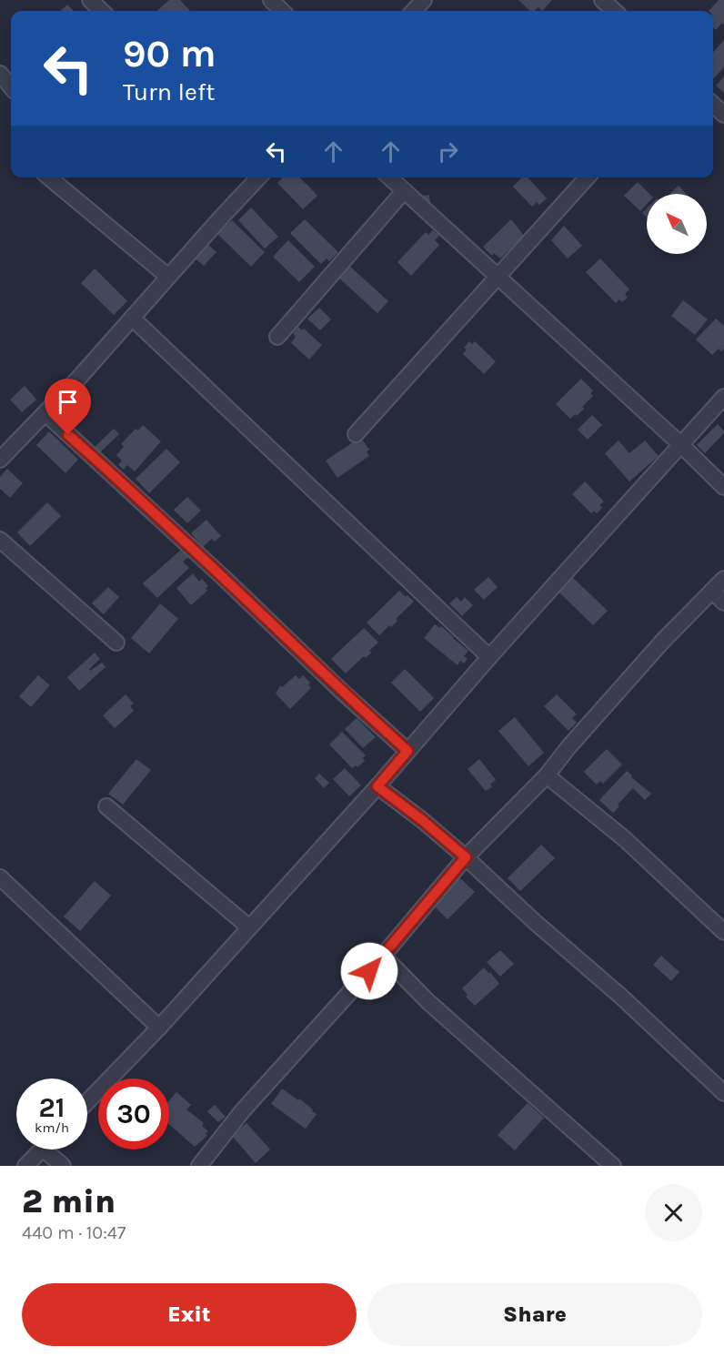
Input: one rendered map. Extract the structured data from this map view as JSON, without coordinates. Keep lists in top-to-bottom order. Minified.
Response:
{"north":"top left","page":{"turn":["90 m","Turn left"],"speed":"21 km/h","limit":"30","heading":["2 min","440 m · 10:47"],"buttons":["Exit","Share"]}}
